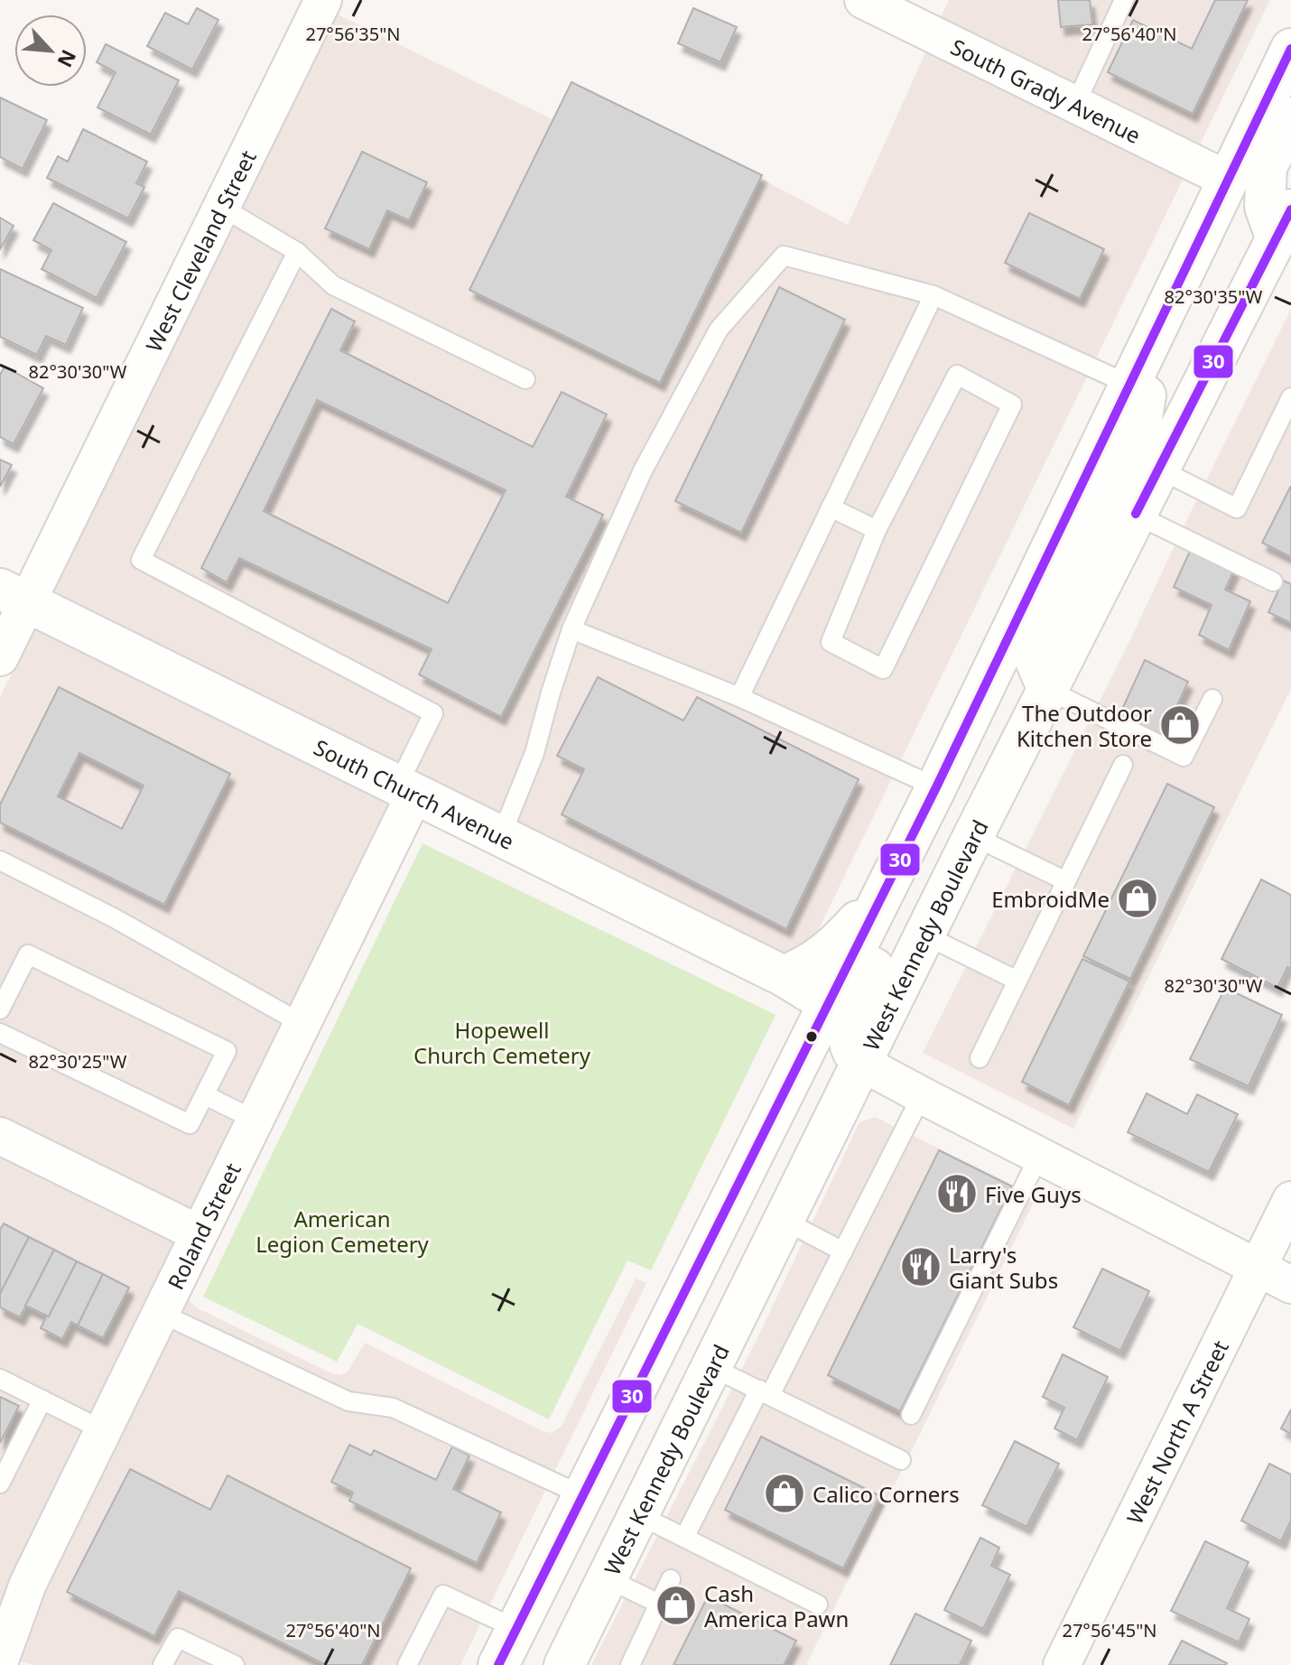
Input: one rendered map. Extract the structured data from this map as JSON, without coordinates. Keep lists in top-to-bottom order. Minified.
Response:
{"streets":{"main road":["South Church Avenue","West Kennedy Boulevard"],"street":["South Grady Avenue","West Cleveland Street","Roland Street","West North A Street"]},"crossings":[["West Cleveland Street","South Church Avenue"],["South Church Avenue","Roland Street"]],"parks":["Hopewell Church Cemetery","American Legion Cemetery"],"places":{"shop":["The Outdoor Kitchen Store","EmbroidMe","Calico Corners","Cash America Pawn"],"restaurant":["Five Guys","Larry's Giant Subs"]},"lines":["transit line 30"],"north":"bottom right","coordinates":["27°56'40\"N","27°56'35\"N","82°30'35\"W","82°30'30\"W","82°30'25\"W","27°56'45\"N"]}
